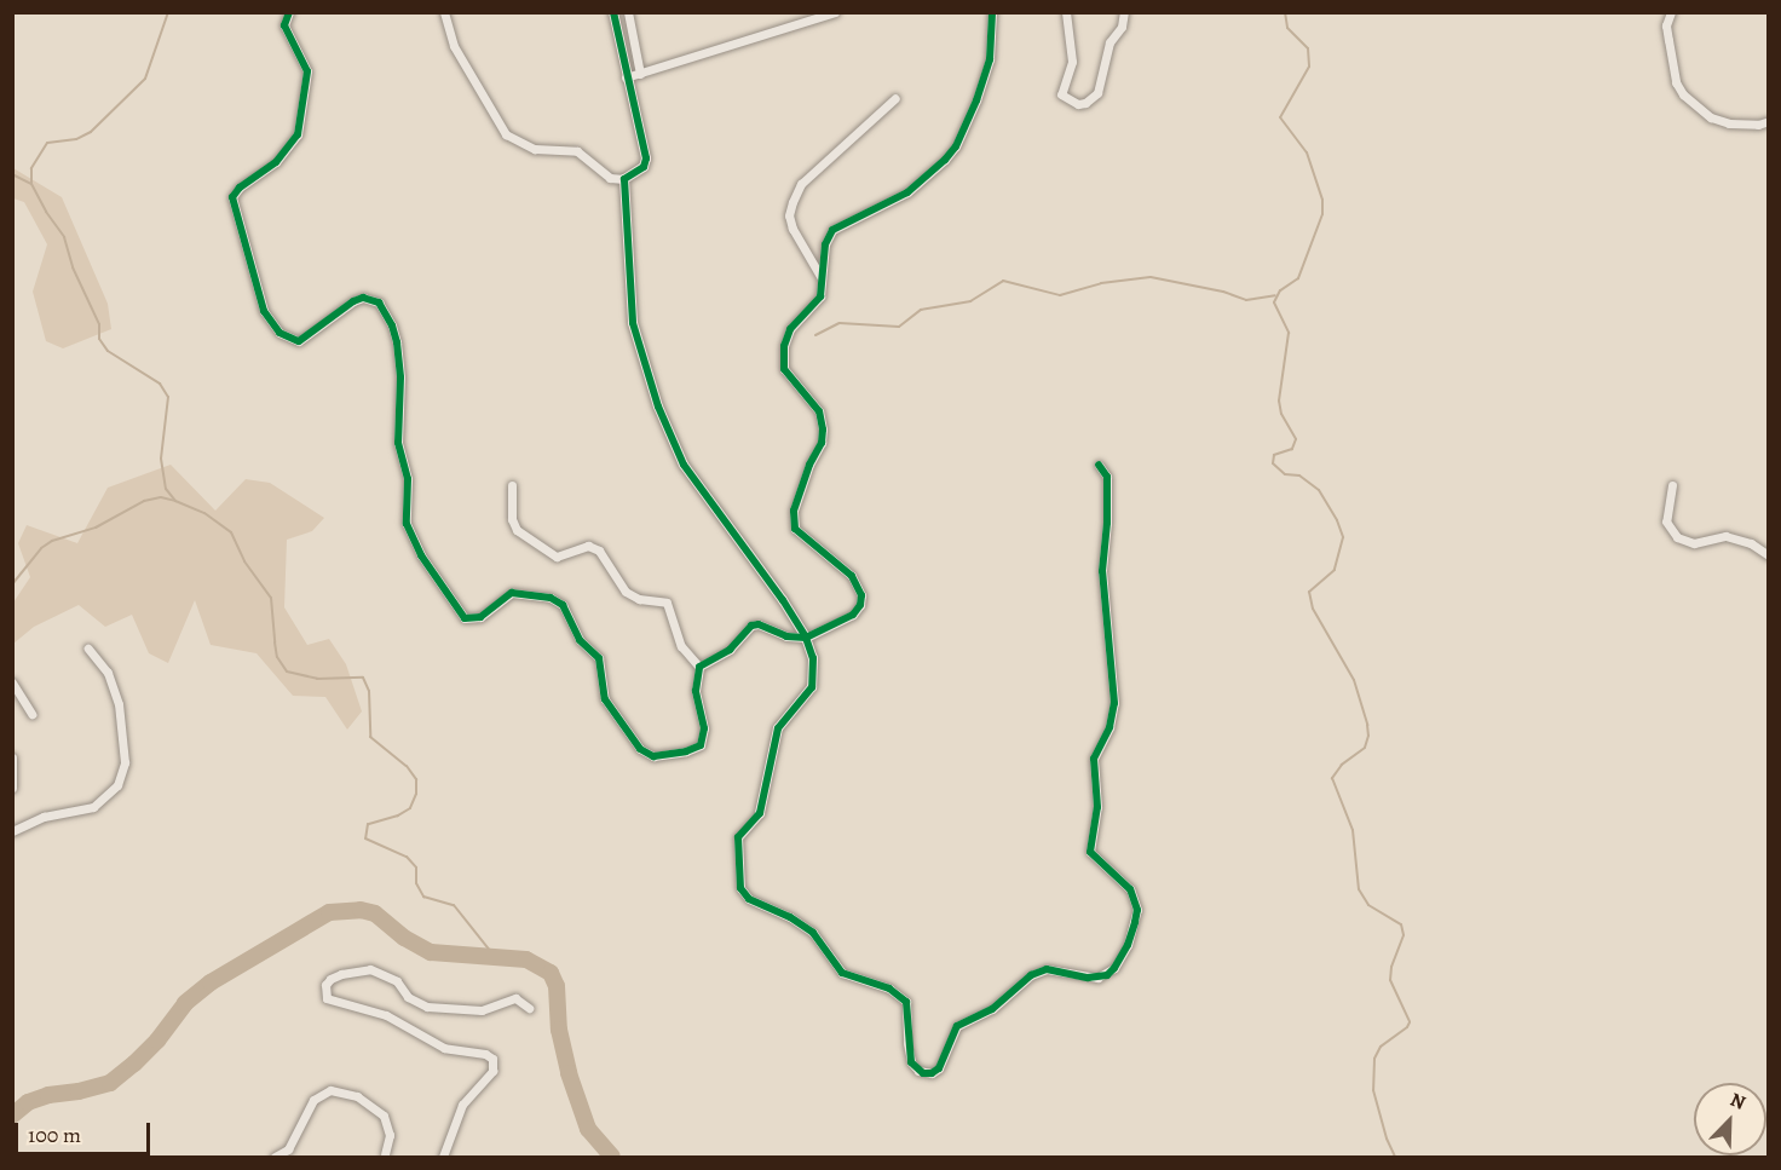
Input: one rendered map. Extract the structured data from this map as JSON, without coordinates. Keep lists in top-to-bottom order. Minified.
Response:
{"scale_bar":"100 m","north":"top right"}
